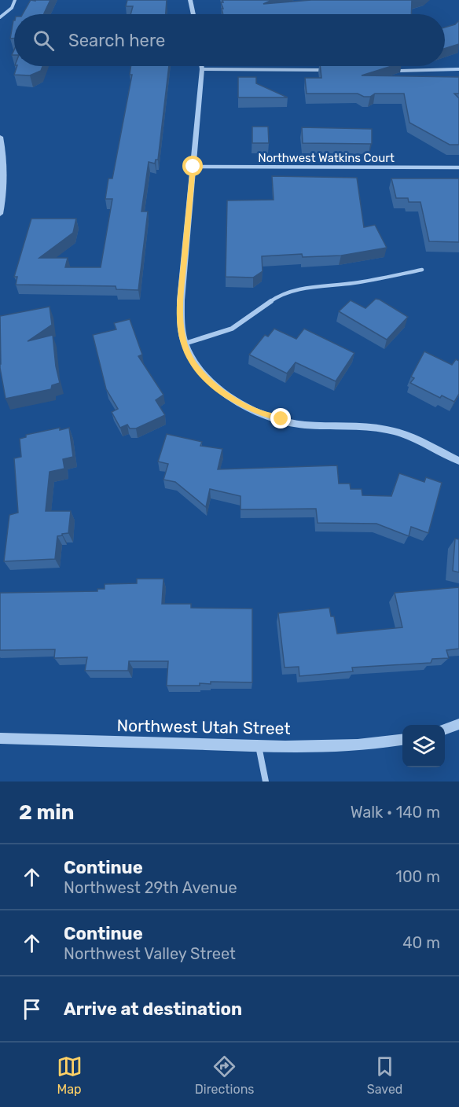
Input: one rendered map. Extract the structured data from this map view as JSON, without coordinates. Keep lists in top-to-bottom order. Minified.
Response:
{"streets":{"street":["Northwest Watkins Court","Northwest Utah Street"]},"page":{"search":"Search here","heading":["2 min","Walk · 140 m"],"list":[["Continue","Northwest 29th Avenue","100 m"],["Continue","Northwest Valley Street","40 m"],"Arrive at destination"],"nav":["Map","Directions","Saved"]}}
